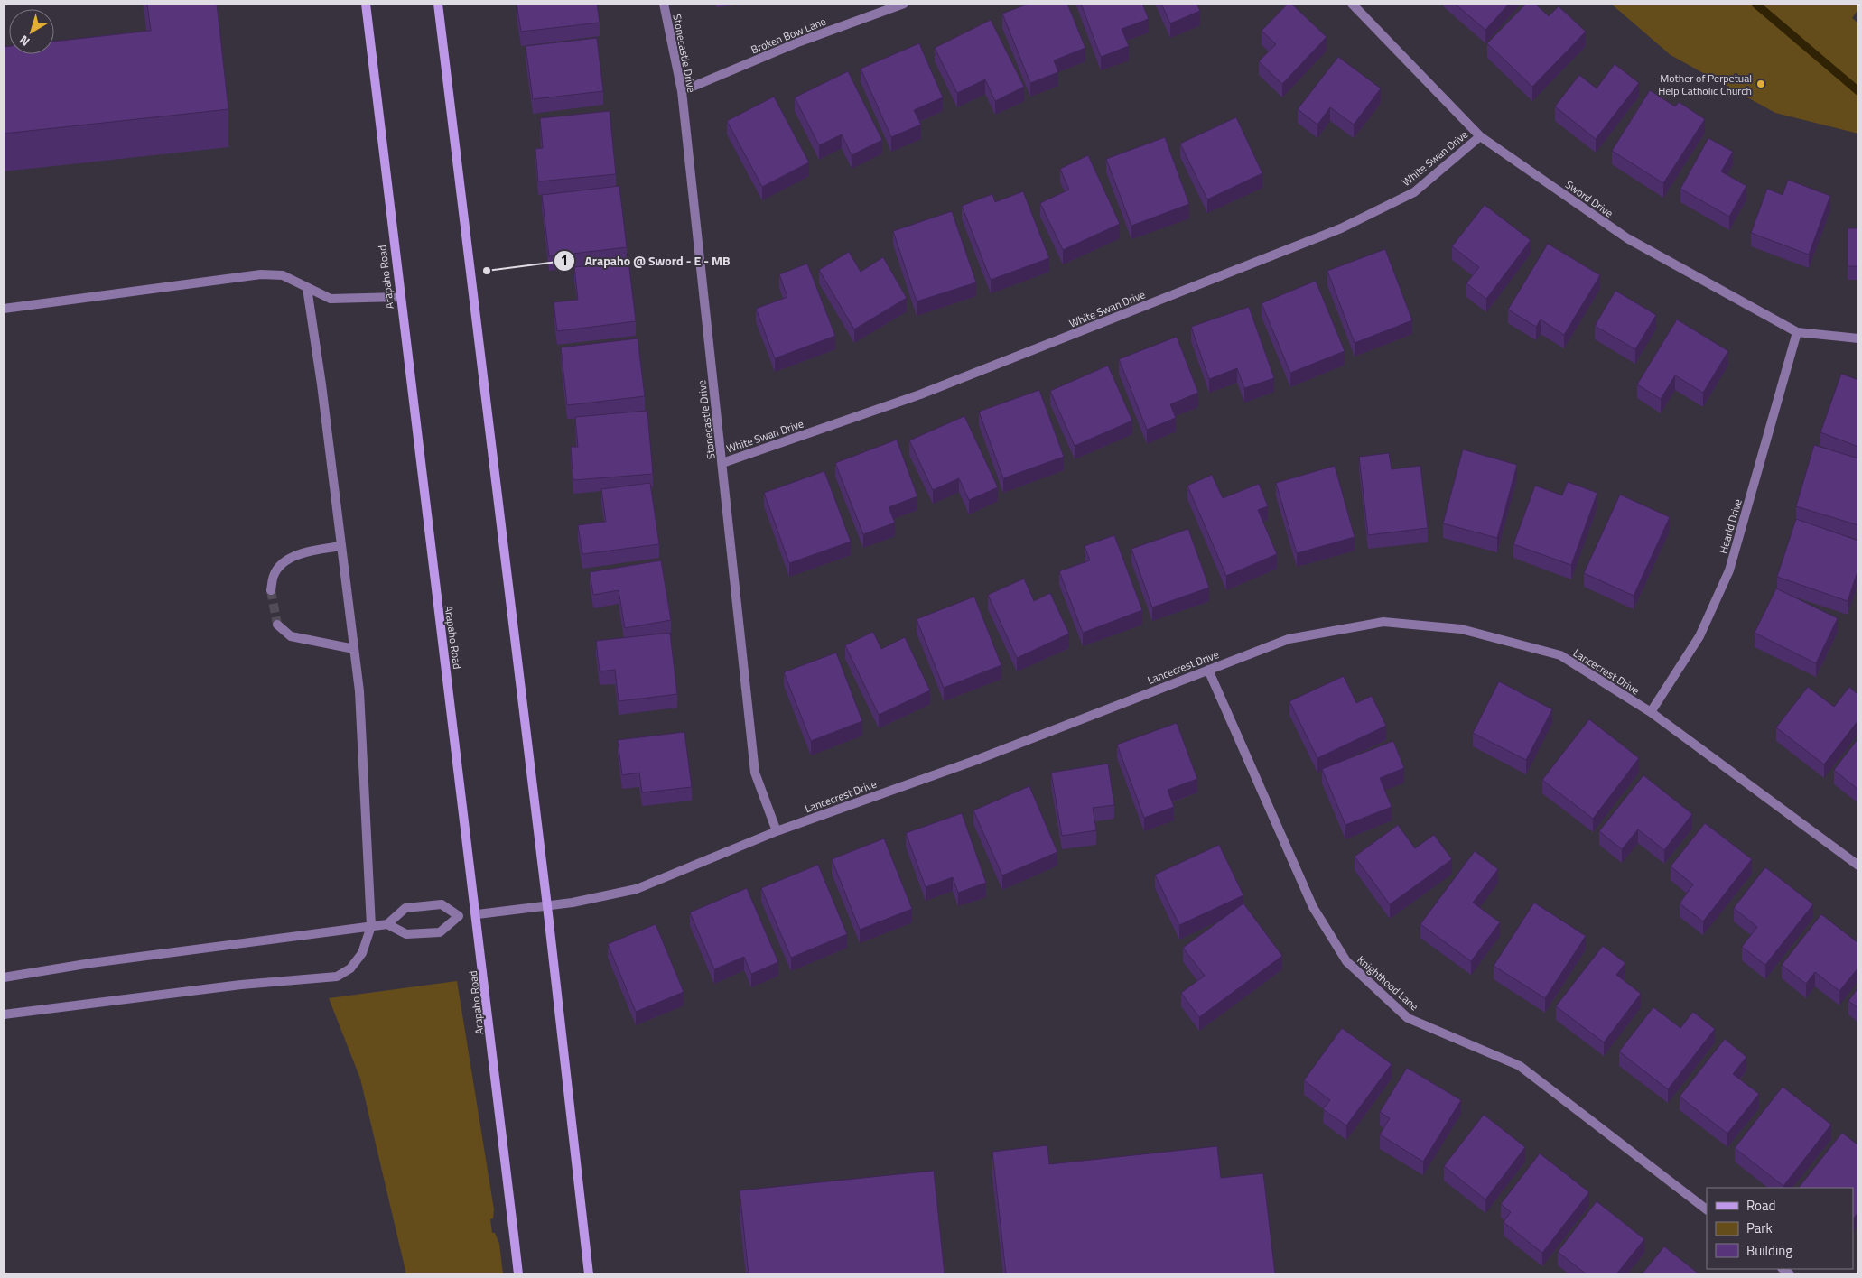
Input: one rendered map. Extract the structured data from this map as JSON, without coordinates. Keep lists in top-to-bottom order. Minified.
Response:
{"streets":{"main road":["Arapaho Road"],"street":["Broken Bow Lane","Stonecastle Drive","White Swan Drive","Sword Drive","Hearld Drive","Lancecrest Drive","Knighthood Lane"]},"crossings":[["Broken Bow Lane","Stonecastle Drive"],["Stonecastle Drive","White Swan Drive"],["Stonecastle Drive","Lancecrest Drive"],["White Swan Drive","Sword Drive"],["Sword Drive","Hearld Drive"],["Arapaho Road","Lancecrest Drive"],["Hearld Drive","Lancecrest Drive"],["Lancecrest Drive","Knighthood Lane"]],"places":["Mother of Perpetual Help Catholic Church","Arapaho @ Sword - E - MB"],"legend":["Road","Park","Building"],"north":"bottom left"}
